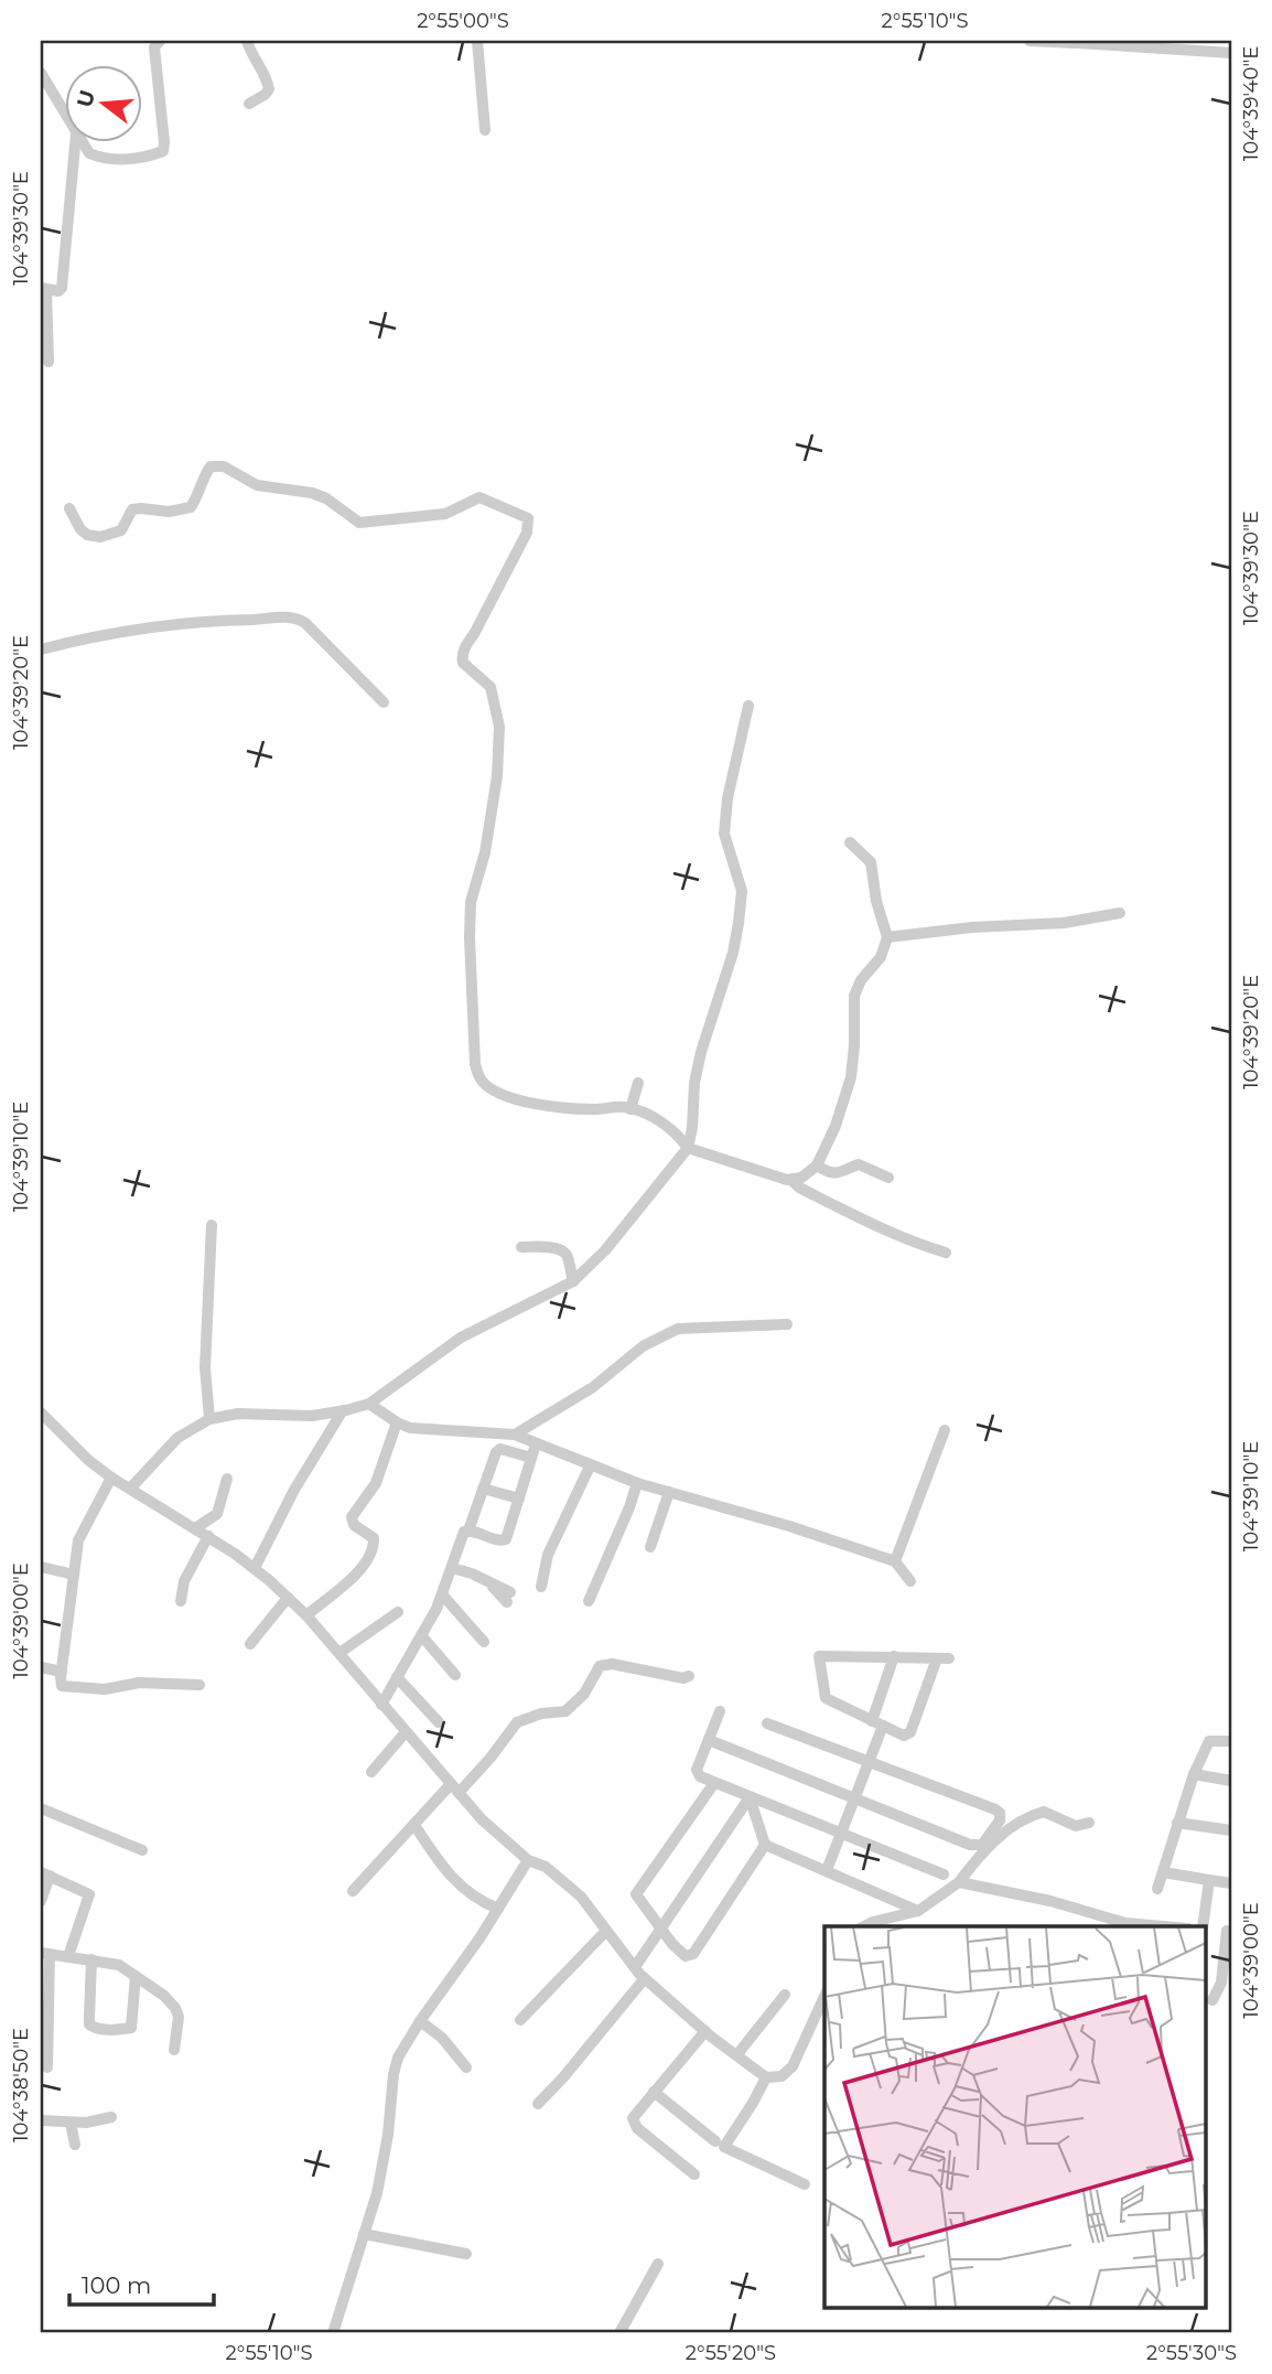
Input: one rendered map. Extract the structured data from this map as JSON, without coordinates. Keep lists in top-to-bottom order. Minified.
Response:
{"scale_bar":"100 m","north":"left","coordinates":["2°55'00\"S","2°55'10\"S","104°39'40\"E","104°39'30\"E","104°39'20\"E","104°39'10\"E","104°39'00\"E","104°38'50\"E","2°55'20\"S","2°55'30\"S"]}
